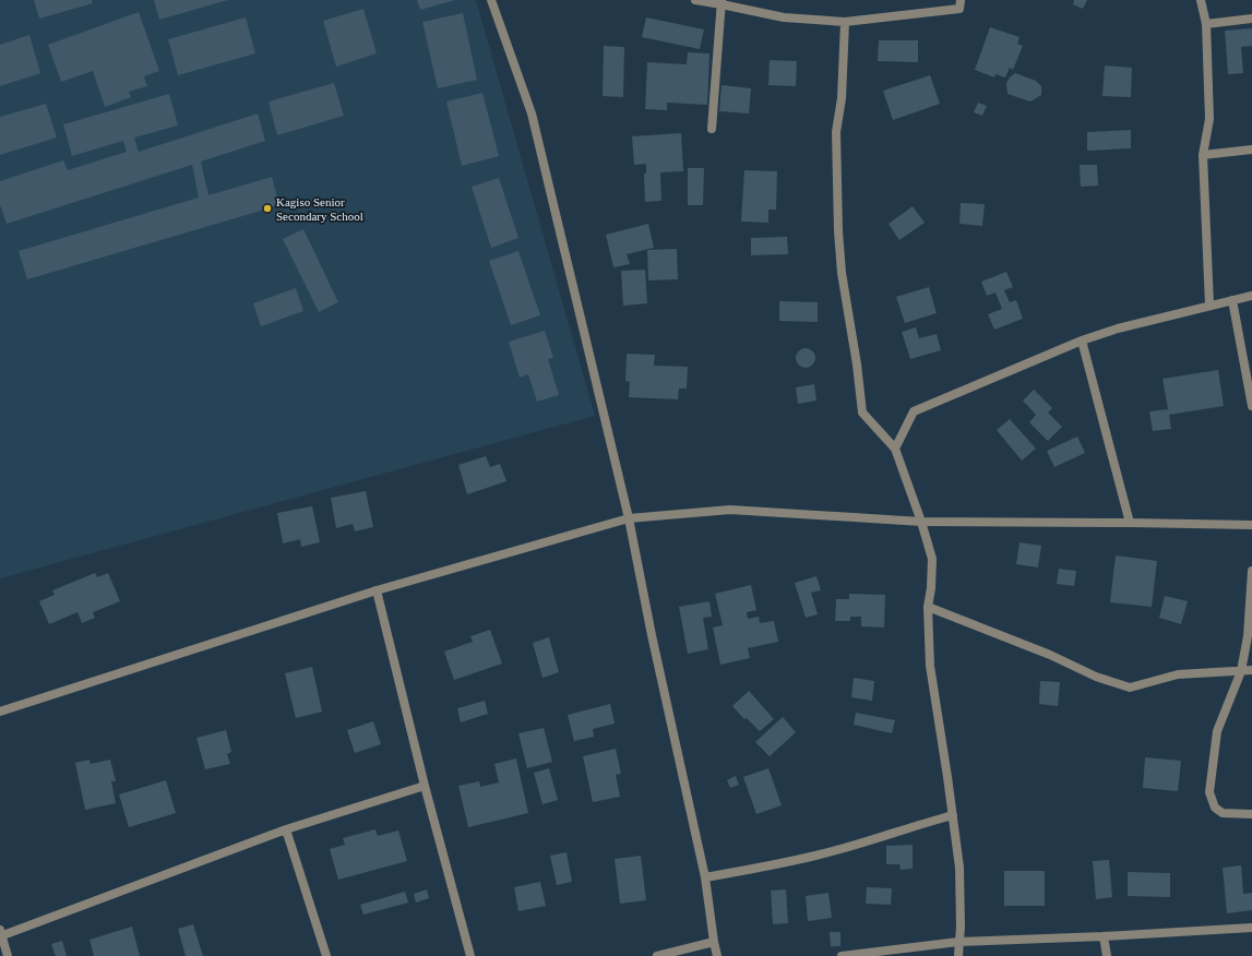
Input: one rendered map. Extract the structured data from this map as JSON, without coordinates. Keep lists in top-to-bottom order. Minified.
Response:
{"places":["Kagiso Senior Secondary School"]}
